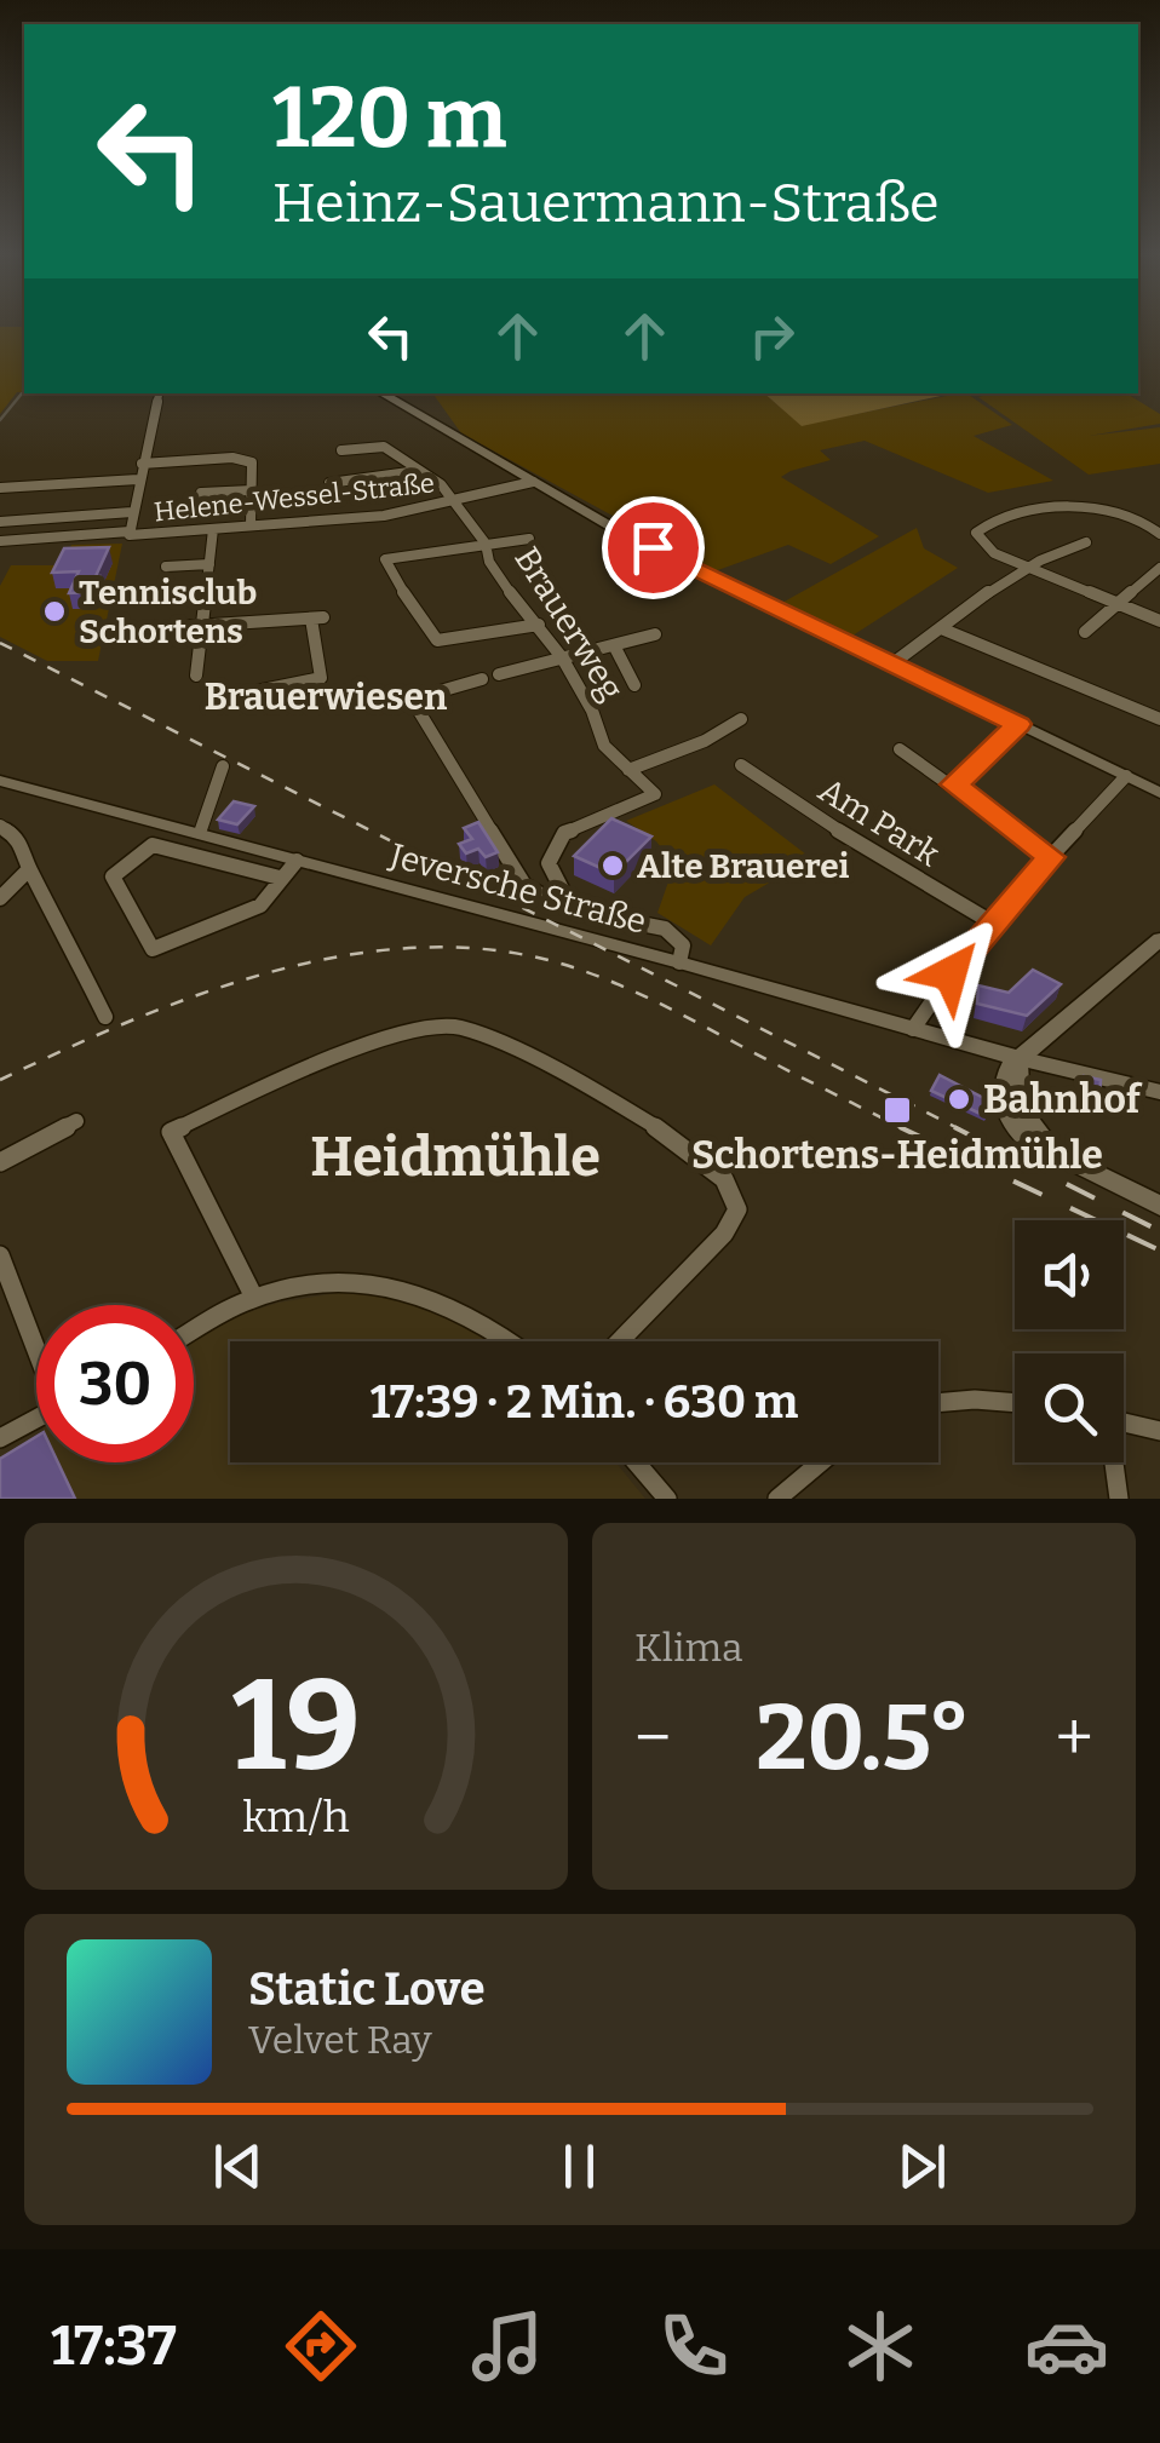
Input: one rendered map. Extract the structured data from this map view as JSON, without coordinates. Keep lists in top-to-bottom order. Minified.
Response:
{"streets":{"street":["Helene-Wessel-Straße","Brauerweg","Am Park","Jeversche Straße"]},"crossings":[["Helene-Wessel-Straße","Brauerweg"]],"districts":["Brauerwiesen","Heidmühle"],"places":{"other":["Tennisclub Schortens","Alte Brauerei","Bahnhof"],"transit":["Schortens-Heidmühle"]},"page":{"turn":["120 m","Heinz-Sauermann-Straße"],"limit":"30","trip":"17:39 · 2 Min. · 630 m","tile":"Klima","heat":["−","20.5°","+"],"song":["Static Love","Velvet Ray"],"tabs":"17:37","gauge":["19","km/h"]}}
